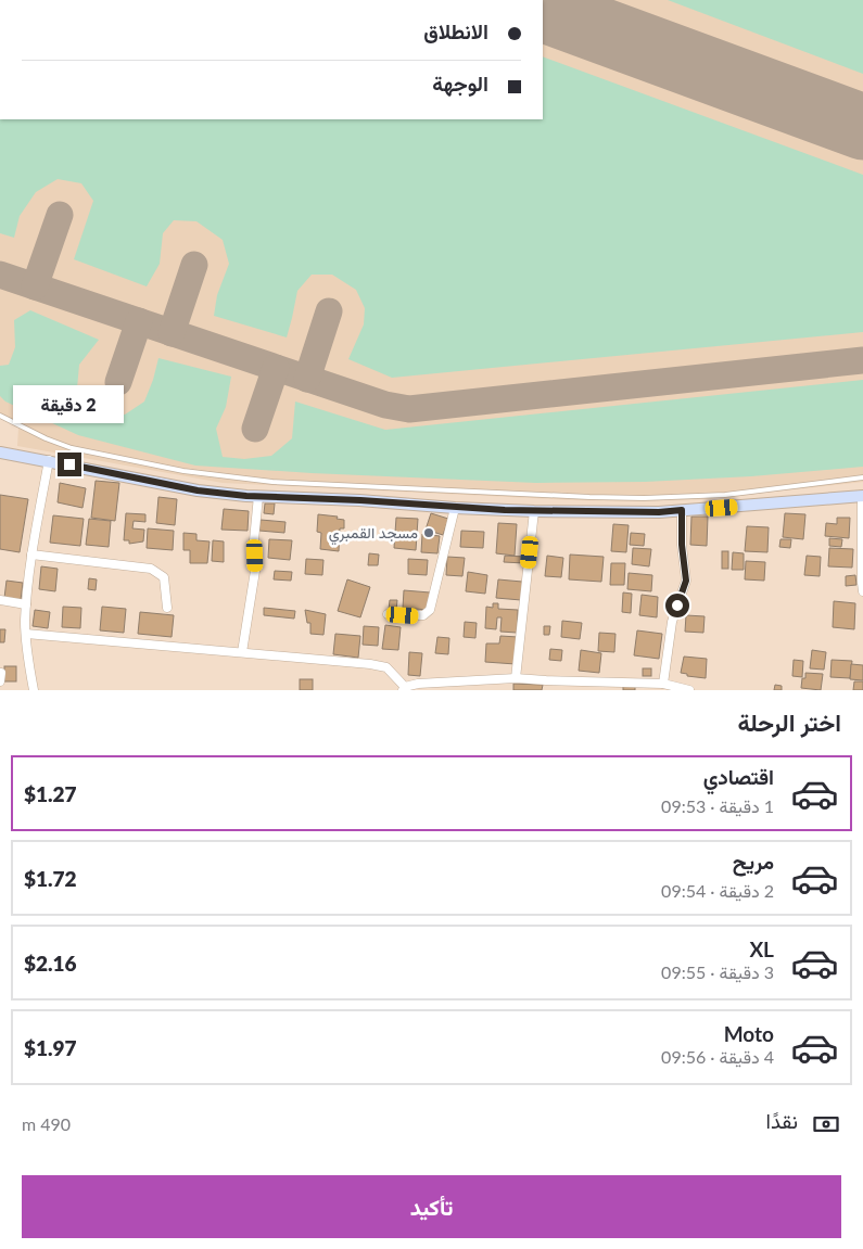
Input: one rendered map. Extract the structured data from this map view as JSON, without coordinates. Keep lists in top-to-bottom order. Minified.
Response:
{"places":["مسجد القمبري"],"page":{"banner":["الانطلاق","الوجهة"],"bubble":"2 دقيقة","heading":"اختر الرحلة","list":[{"name":"اقتصادي","note":"1 دقيقة · 09:53","value":"$1.27"},{"name":"مريح","note":"2 دقيقة · 09:54","value":"$1.72"},{"name":"XL","note":"3 دقيقة · 09:55","value":"$2.16"},{"name":"Moto","note":"4 دقيقة · 09:56","value":"$1.97"}],"pay":["نقدًا","490 m"],"buttons":"تأكيد"}}
